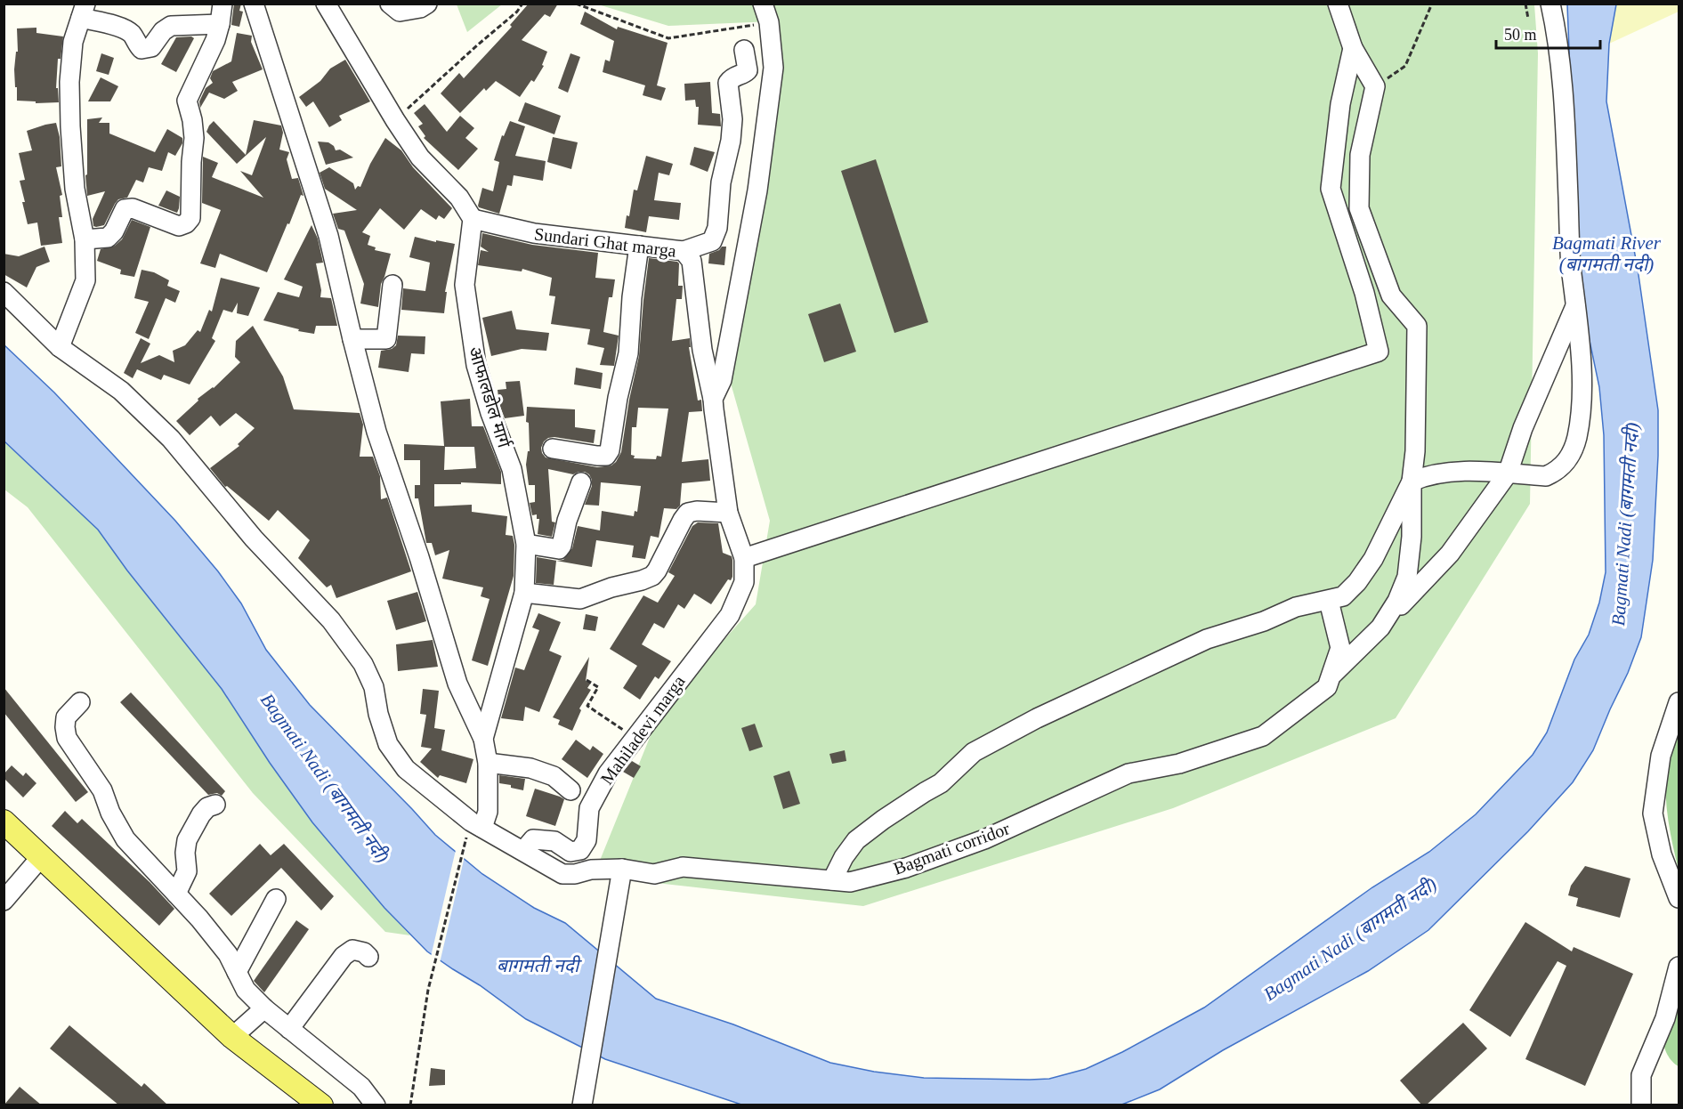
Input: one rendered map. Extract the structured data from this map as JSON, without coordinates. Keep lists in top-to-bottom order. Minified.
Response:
{"streets":{"street":["Sundari Ghat marga","आफालडोल मार्ग","Mahiladevi marga","Bagmati corridor"]},"crossings":[["Sundari Ghat marga","आफालडोल मार्ग"],["Sundari Ghat marga","Mahiladevi marga"],["आफालडोल मार्ग","Bagmati corridor"],["Mahiladevi marga","Bagmati corridor"]],"water":["Bagmati River (बागमती नदी)","Bagmati Nadi (बागमती नदी)","बागमती नदी"],"scale_bar":"50 m"}
